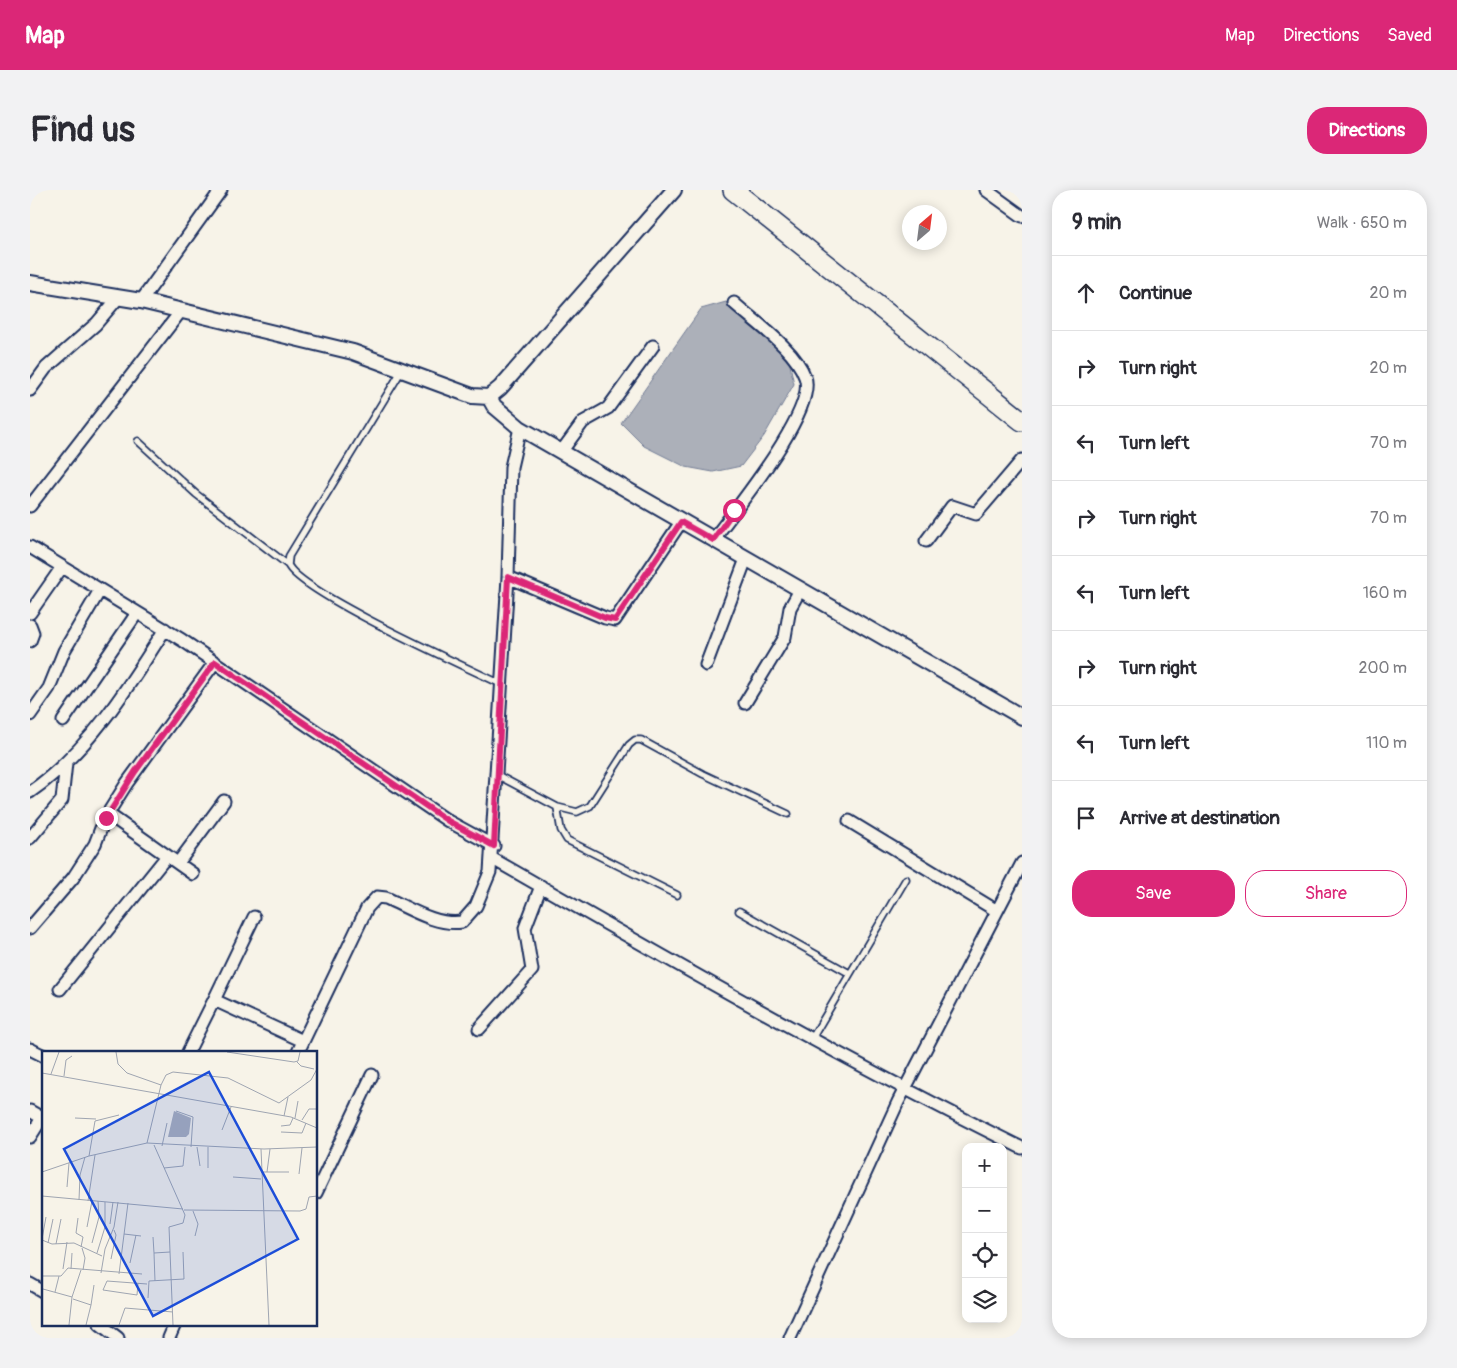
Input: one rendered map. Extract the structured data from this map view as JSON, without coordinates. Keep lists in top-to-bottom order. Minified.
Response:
{"north":"top right","page":{"header":"Map","nav":["Map","Directions","Saved"],"buttons":["Directions",["Save","Share"]],"title":"Find us","heading":["9 min","Walk · 650 m"],"list":[["Continue","20 m"],["Turn right","20 m"],["Turn left","70 m"],["Turn right","70 m"],["Turn left","160 m"],["Turn right","200 m"],["Turn left","110 m"],"Arrive at destination"],"map_buttons":["+","−"]}}
